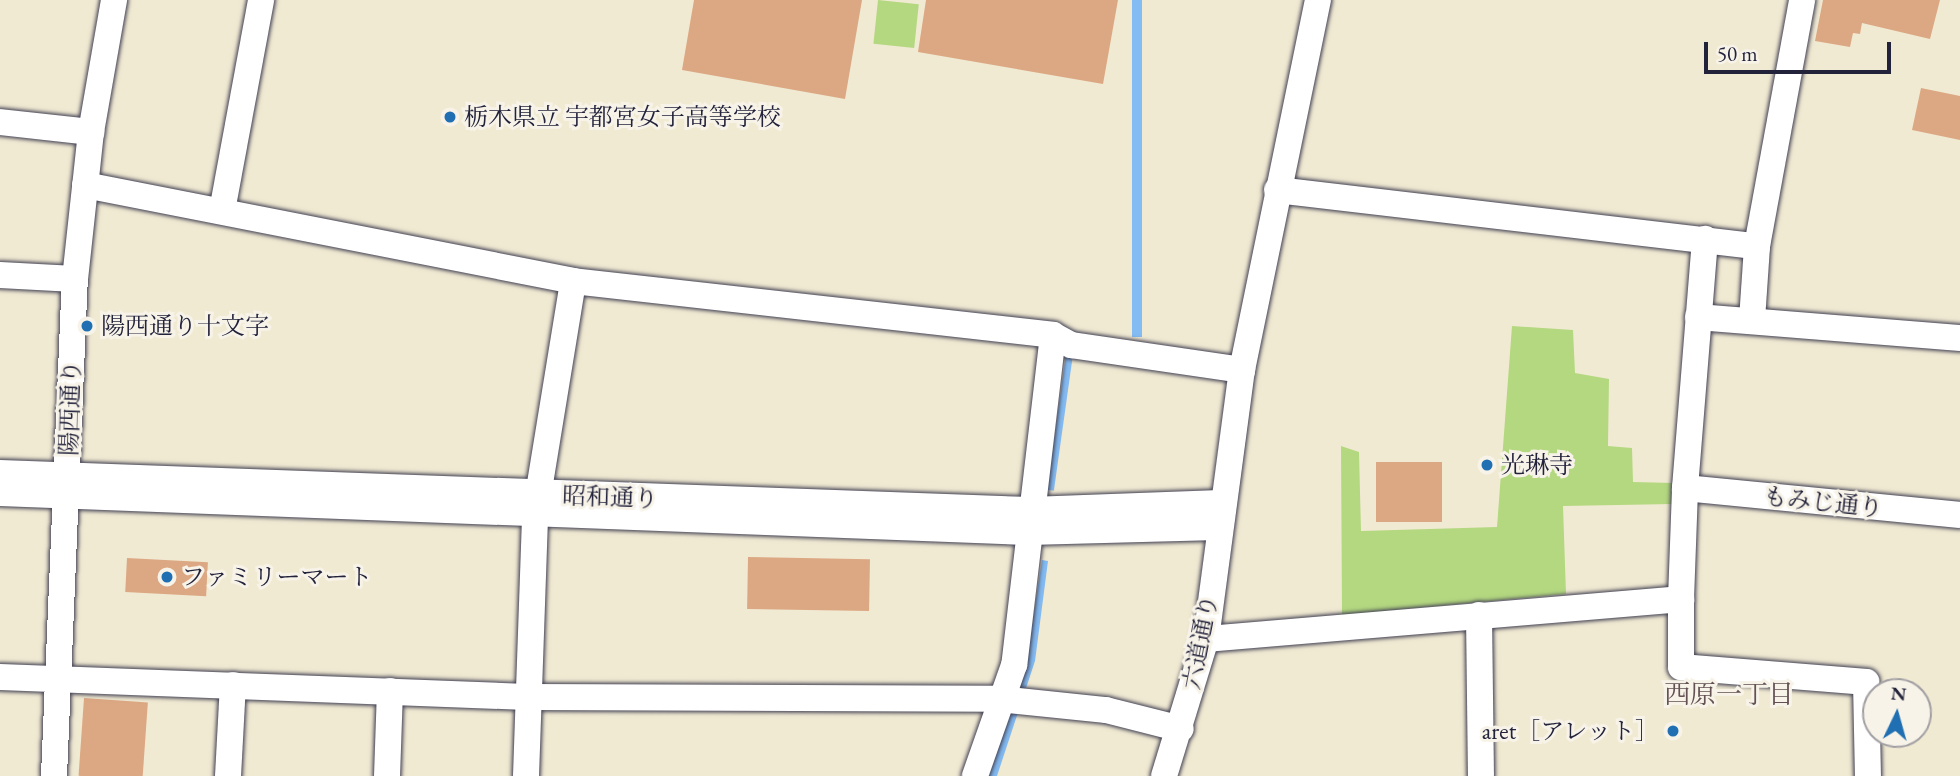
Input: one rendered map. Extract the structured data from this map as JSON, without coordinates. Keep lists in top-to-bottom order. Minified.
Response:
{"streets":{"street":["陽西通り","昭和通り","もみじ通り","六道通り"]},"crossings":[["陽西通り","昭和通り"],["昭和通り","六道通り"]],"districts":["西原一丁目"],"places":["栃木県立 宇都宮女子高等学校","陽西通り十文字","光琳寺","ファミリーマート","aret［アレット］"],"scale_bar":"50 m","north":"top"}
